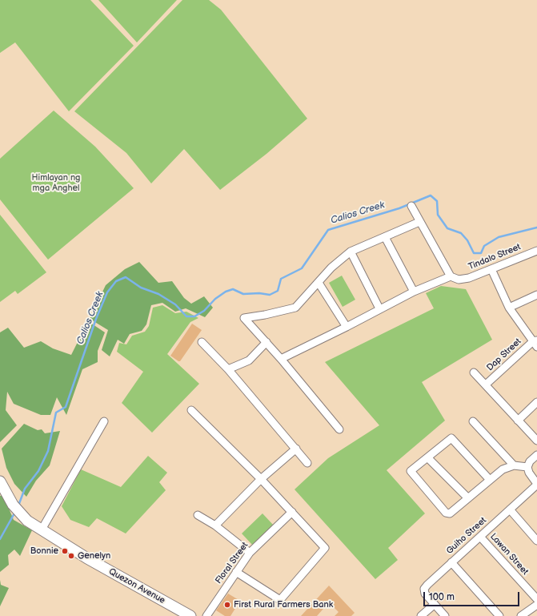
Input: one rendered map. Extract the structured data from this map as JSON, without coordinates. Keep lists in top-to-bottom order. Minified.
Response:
{"streets":{"main road":["Quezon Avenue"],"street":["Tindalo Street","Dap Street","Guiho Street","Lawan Street","Floral Street"]},"crossings":[["Guiho Street","Lawan Street"]],"water":["Calios Creek"],"parks":["Himlayan ng mga Anghel"],"places":["Bonnie","Genelyn","First Rural Farmers Bank"],"scale_bar":"100 m"}
